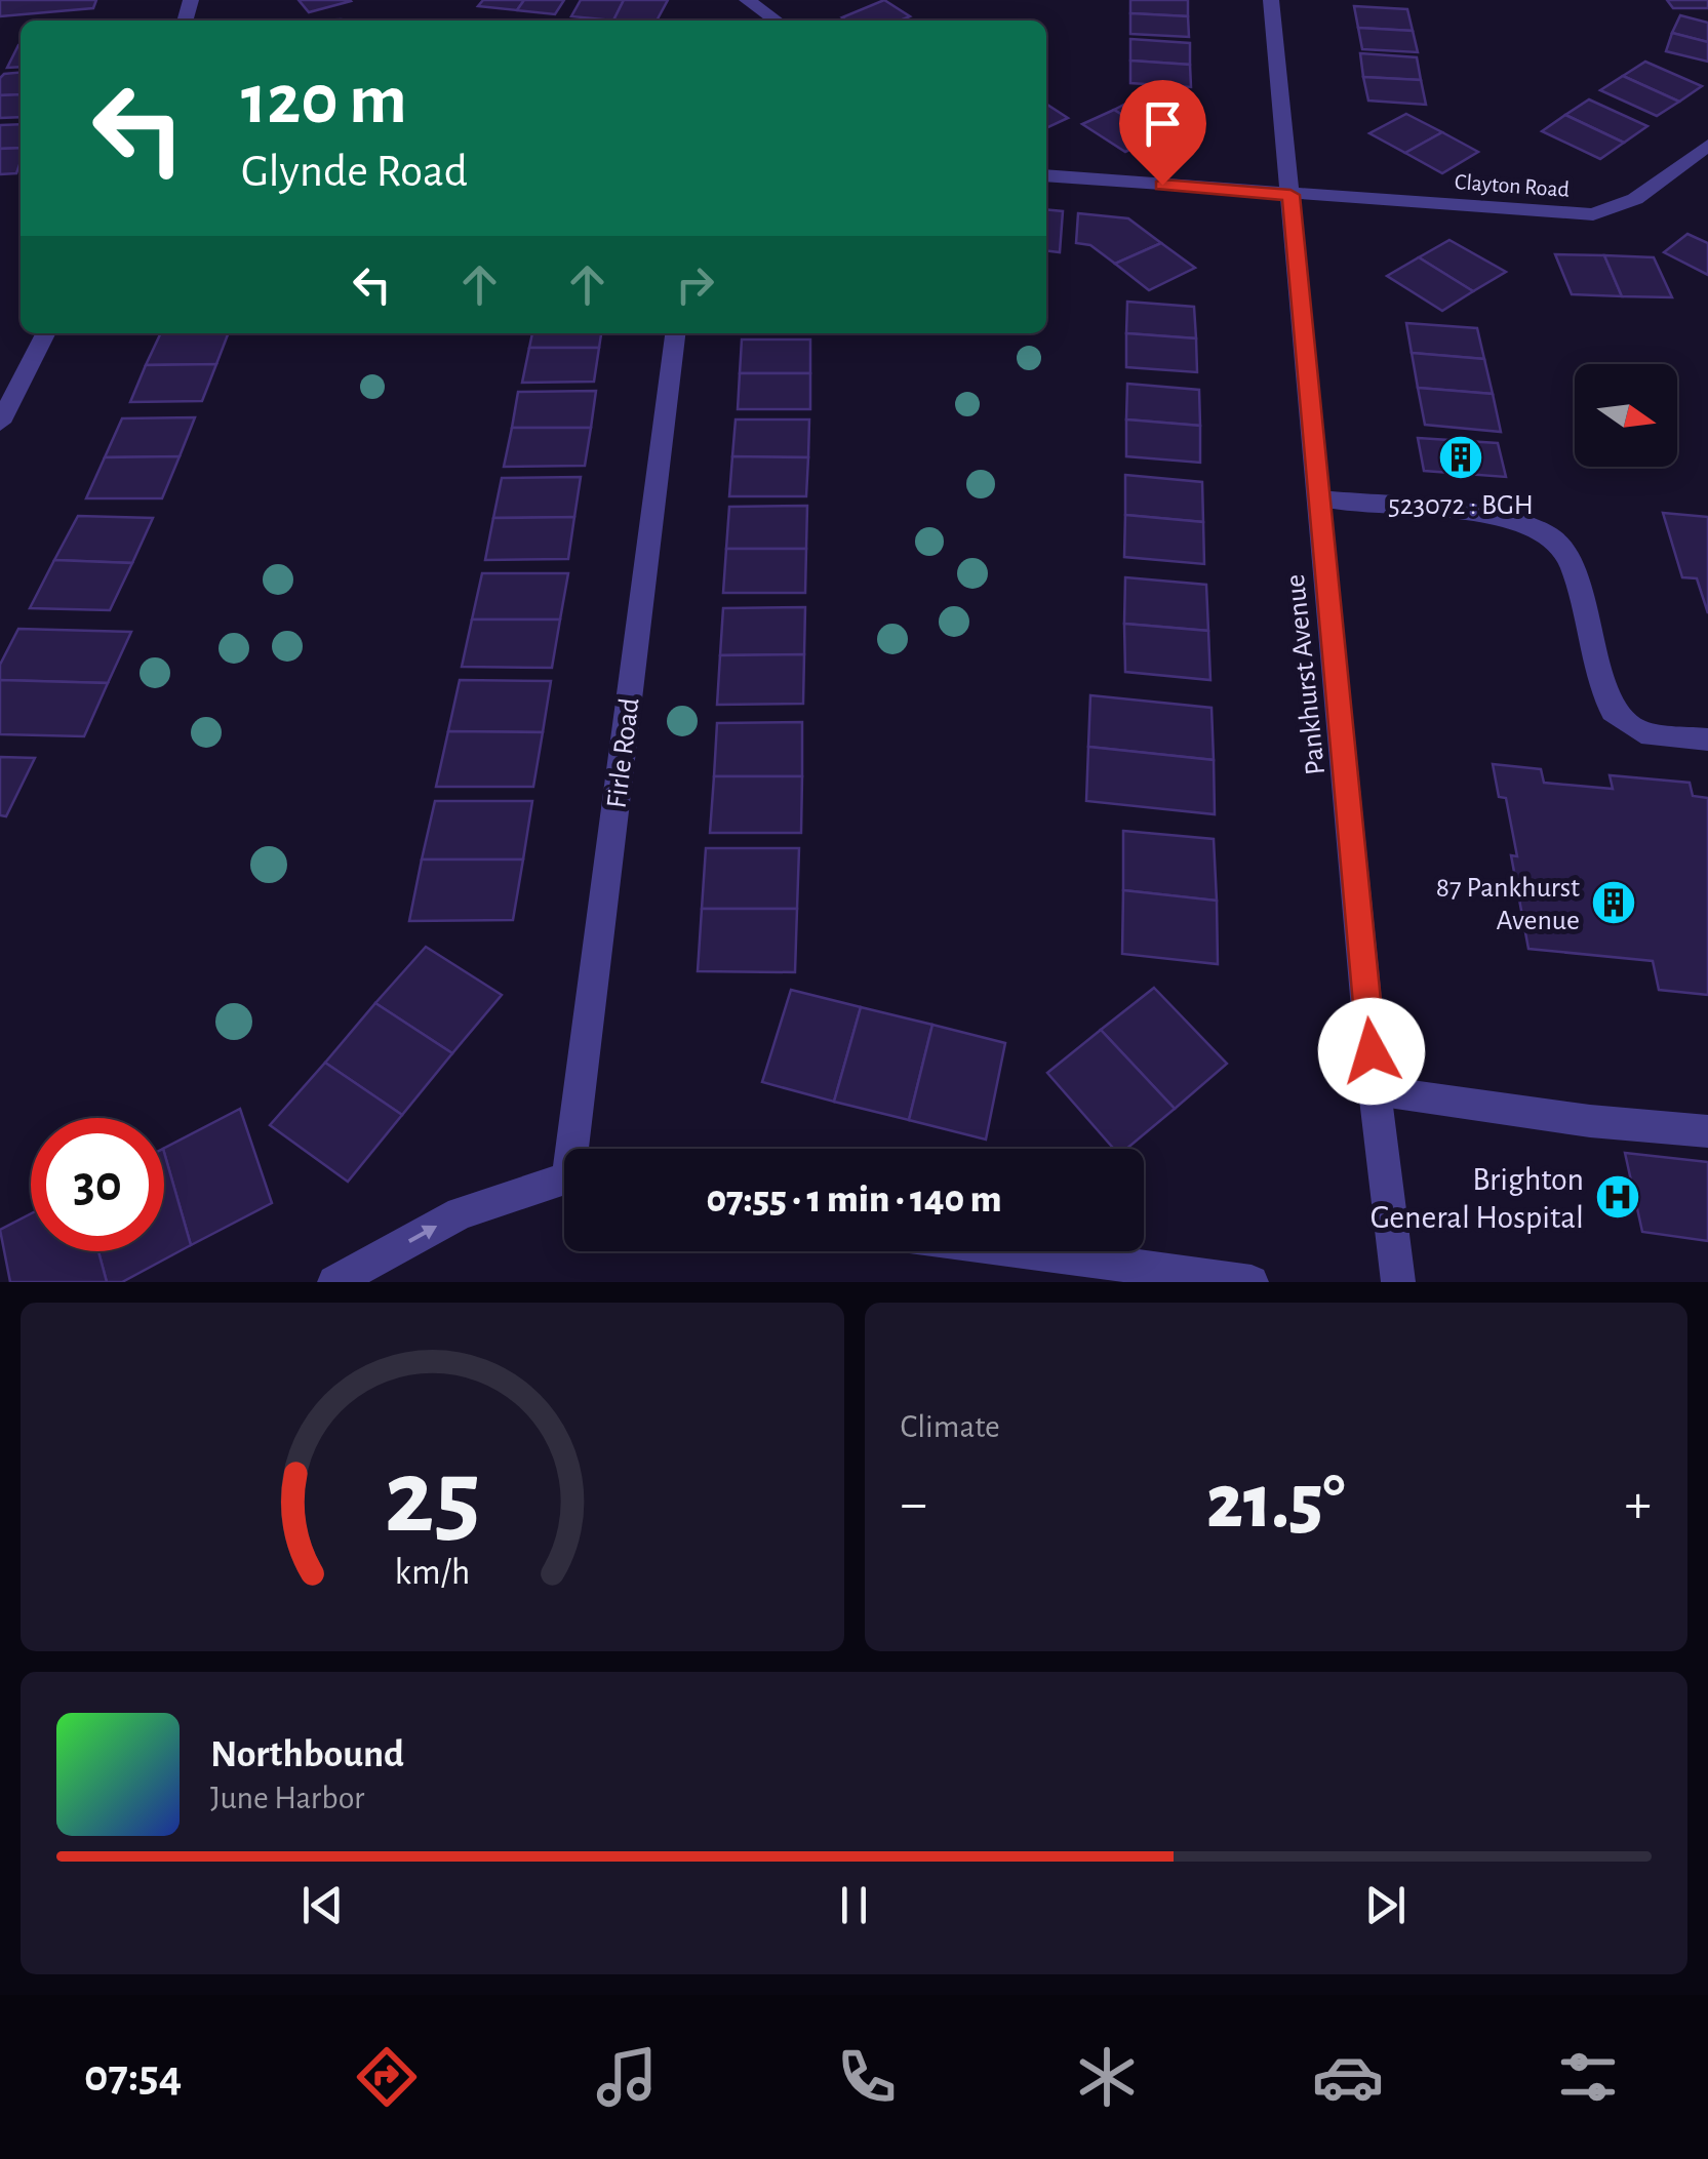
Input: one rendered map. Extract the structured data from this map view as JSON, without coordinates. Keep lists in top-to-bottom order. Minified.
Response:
{"streets":{"street":["Clayton Road","Pankhurst Avenue","Firle Road"]},"crossings":[["Clayton Road","Pankhurst Avenue"]],"places":{"building":["523072 : BGH","87 Pankhurst Avenue"],"hospital":["Brighton General Hospital"]},"north":"right","page":{"turn":["120 m","Glynde Road"],"limit":"30","trip":"07:55 · 1 min · 140 m","tile":"Climate","heat":["−","21.5°","+"],"song":["Northbound","June Harbor"],"tabs":"07:54","gauge":["25","km/h"]}}
